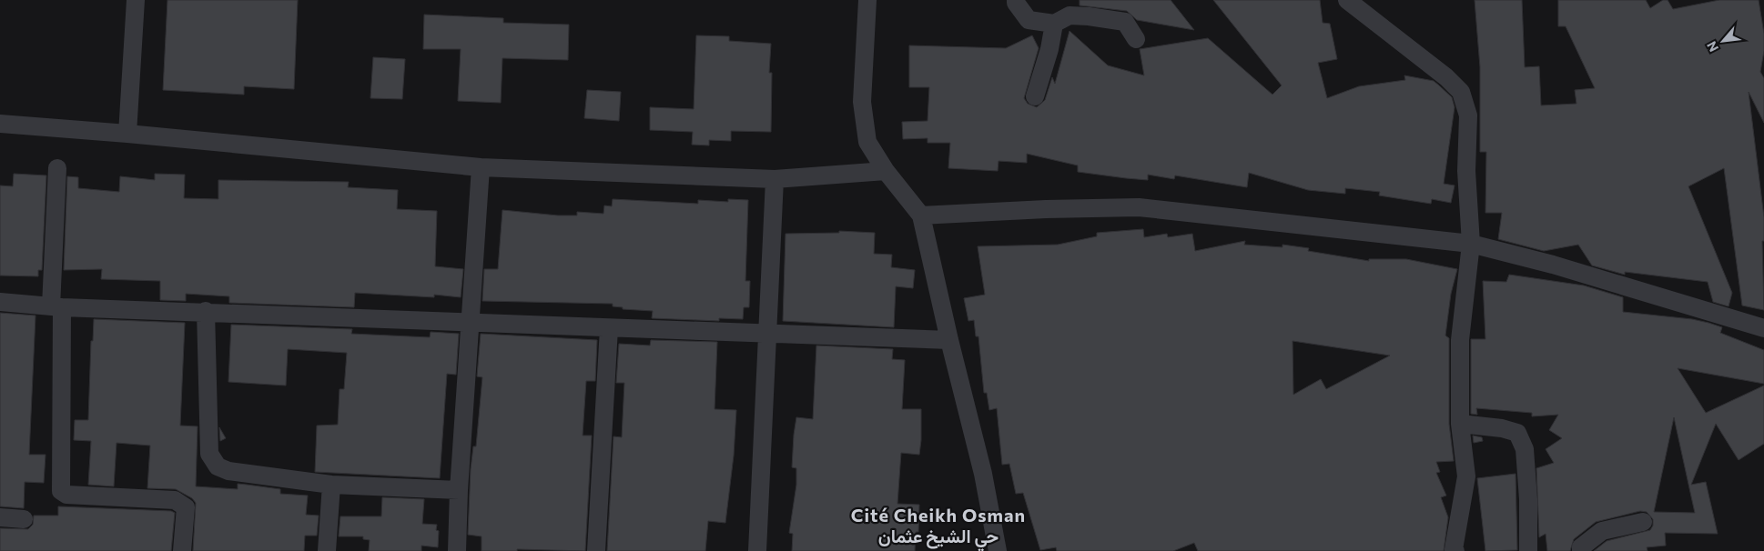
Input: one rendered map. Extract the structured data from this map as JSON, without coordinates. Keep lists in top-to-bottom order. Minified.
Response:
{"districts":["Cité Cheikh Osman حي الشيخ عثمان"],"north":"bottom left"}
